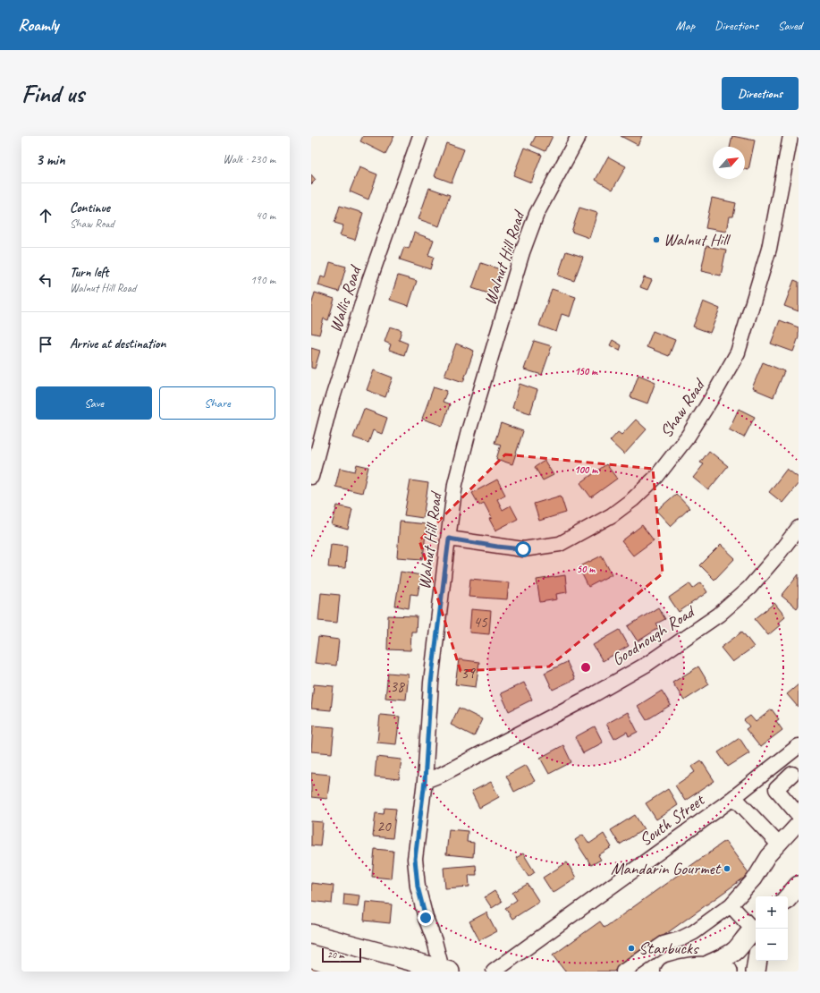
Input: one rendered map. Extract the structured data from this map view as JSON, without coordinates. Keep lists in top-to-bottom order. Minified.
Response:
{"streets":{"street":["Walnut Hill Road","Wallis Road","Shaw Road","Goodnough Road","South Street"]},"crossings":[["Walnut Hill Road","Shaw Road"],["Walnut Hill Road","Goodnough Road"]],"places":["Walnut Hill","Mandarin Gourmet","Starbucks"],"house_numbers":["45","39","38","20"],"scale_bar":"20 m","north":"top right","page":{"header":"Roamly","nav":["Map","Directions","Saved"],"buttons":["Directions",["Save","Share"]],"title":"Find us","heading":["3 min","Walk · 230 m"],"list":[["Continue","Shaw Road","40 m"],["Turn left","Walnut Hill Road","190 m"],"Arrive at destination"],"map_buttons":["+","−"],"scale":"20 m"},"rings":["150 m","100 m","50 m"]}
